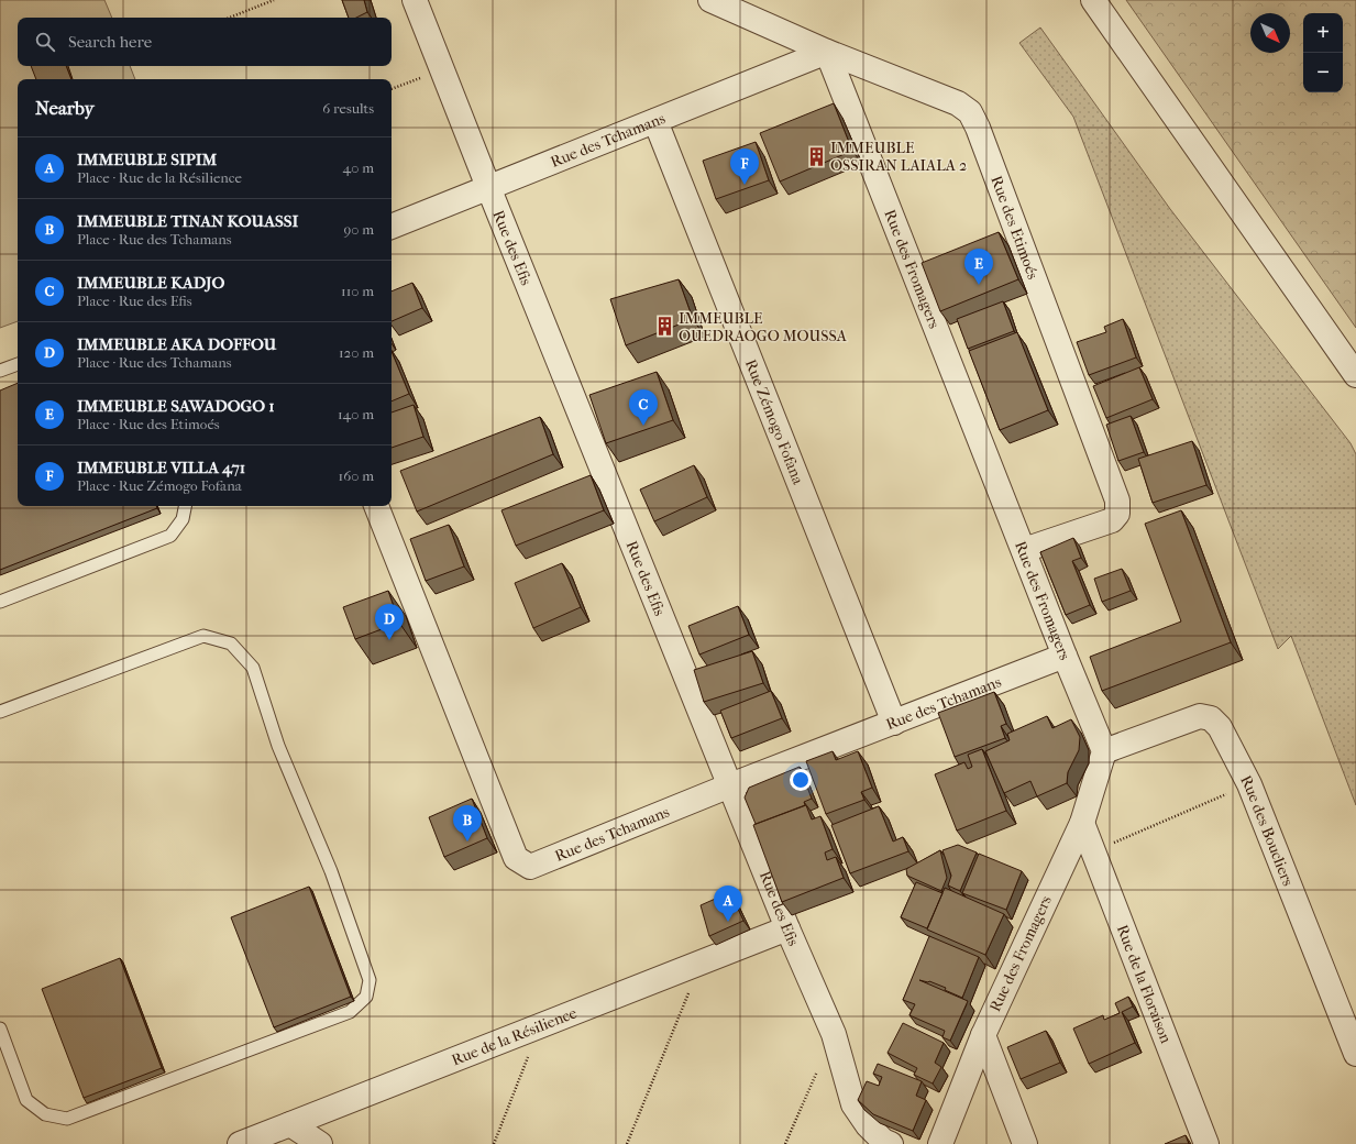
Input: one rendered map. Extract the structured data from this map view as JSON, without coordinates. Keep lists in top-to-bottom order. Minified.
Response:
{"streets":{"street":["Rue des Tchamans","Rue des Etimoés","Rue des Efis","Rue des Fromagers","Rue Zémogo Fofana","Rue des Boucliers","Rue de la Floraison","Rue de la Résilience"]},"crossings":[["Rue des Tchamans","Rue des Etimoés"],["Rue des Tchamans","Rue des Efis"],["Rue des Tchamans","Rue des Fromagers"],["Rue des Tchamans","Rue Zémogo Fofana"],["Rue des Etimoés","Rue des Fromagers"],["Rue des Efis","Rue de la Résilience"],["Rue des Fromagers","Rue des Boucliers"],["Rue des Fromagers","Rue de la Floraison"]],"places":{"building":["IMMEUBLE OSSIRAN LAIALA 2","IMMEUBLE OUEDRAOGO MOUSSA"]},"north":"bottom right","page":{"map_buttons":["+","−"],"search":"Search here","heading":["Nearby","6 results"],"list":[{"mark":"A","name":"IMMEUBLE SIPIM","note":"Place · Rue de la Résilience","value":"40 m"},{"mark":"B","name":"IMMEUBLE TINAN KOUASSI","note":"Place · Rue des Tchamans","value":"90 m"},{"mark":"C","name":"IMMEUBLE KADJO","note":"Place · Rue des Efis","value":"110 m"},{"mark":"D","name":"IMMEUBLE AKA DOFFOU","note":"Place · Rue des Tchamans","value":"120 m"},{"mark":"E","name":"IMMEUBLE SAWADOGO 1","note":"Place · Rue des Etimoés","value":"140 m"},{"mark":"F","name":"IMMEUBLE VILLA 471","note":"Place · Rue Zémogo Fofana","value":"160 m"}],"pins":["F","E","C","D","B","A"]}}
